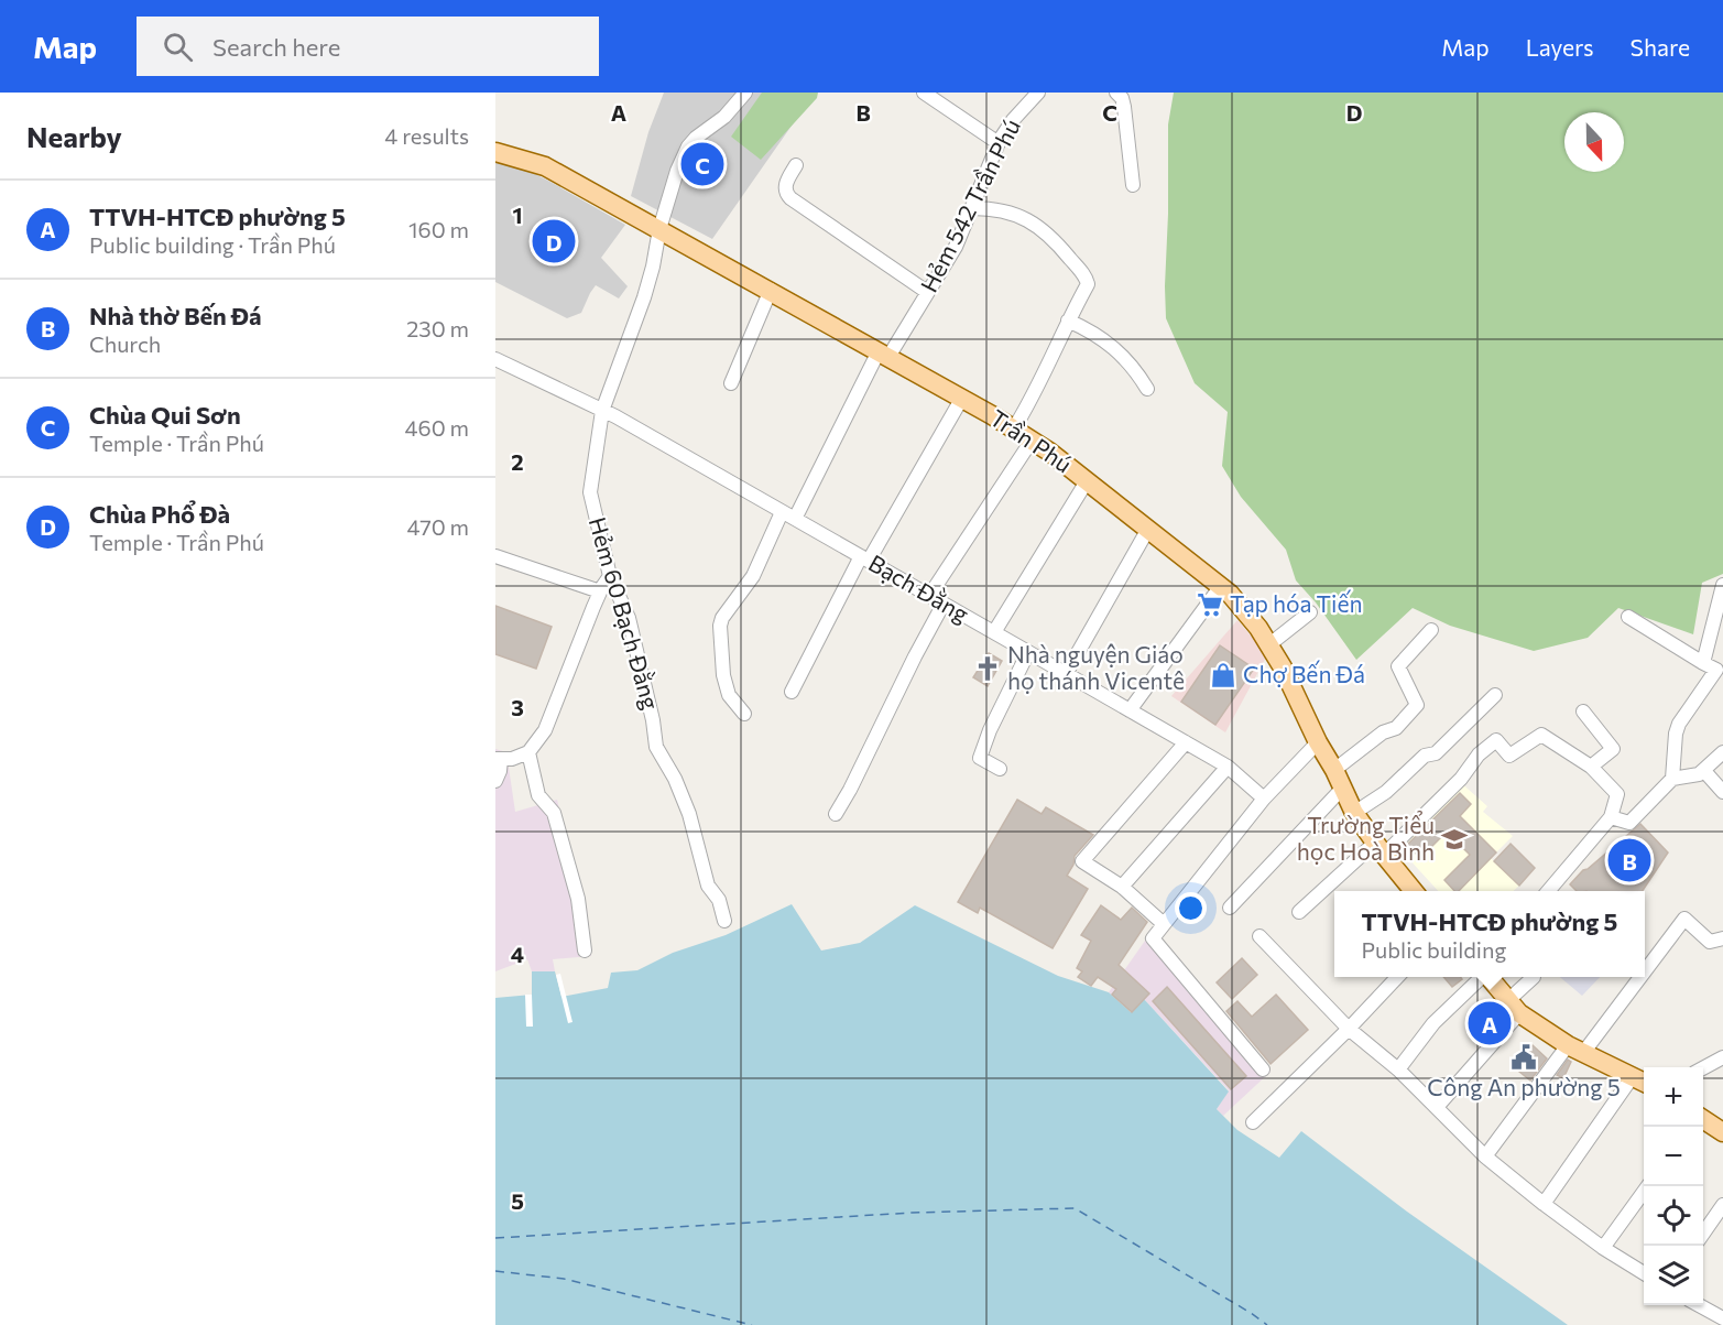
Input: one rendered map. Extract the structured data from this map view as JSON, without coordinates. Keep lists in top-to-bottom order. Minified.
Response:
{"streets":{"main road":["Trần Phú"],"street":["Hẻm 542 Trần Phú","Bạch Đằng","Hẻm 60 Bạch Đằng"]},"crossings":[["Hẻm 542 Trần Phú","Trần Phú"],["Hẻm 542 Trần Phú","Bạch Đằng"],["Trần Phú","Hẻm 60 Bạch Đằng"],["Bạch Đằng","Hẻm 60 Bạch Đằng"]],"places":{"supermarket":["Tạp hóa Tiến"],"church":["Nhà nguyện Giáo họ thánh Vicentê"],"shop":["Chợ Bến Đá"],"school or university":["Trường Tiểu học Hoà Bình"],"public building":["Công An phường 5"]},"north":"bottom","page":{"header":"Map","search":"Search here","nav":["Map","Layers","Share"],"heading":["Nearby","4 results"],"pins":["C","D","B","A"],"list":[{"mark":"A","name":"TTVH-HTCĐ phường 5","note":"Public building · Trần Phú","value":"160 m"},{"mark":"B","name":"Nhà thờ Bến Đá","note":"Church","value":"230 m"},{"mark":"C","name":"Chùa Qui Sơn","note":"Temple · Trần Phú","value":"460 m"},{"mark":"D","name":"Chùa Phổ Đà","note":"Temple · Trần Phú","value":"470 m"}],"popup":["TTVH-HTCĐ phường 5","Public building"],"map_buttons":["+","−"]},"grid":{"columns":["A","B","C","D"],"rows":["1","2","3","4","5"]}}
